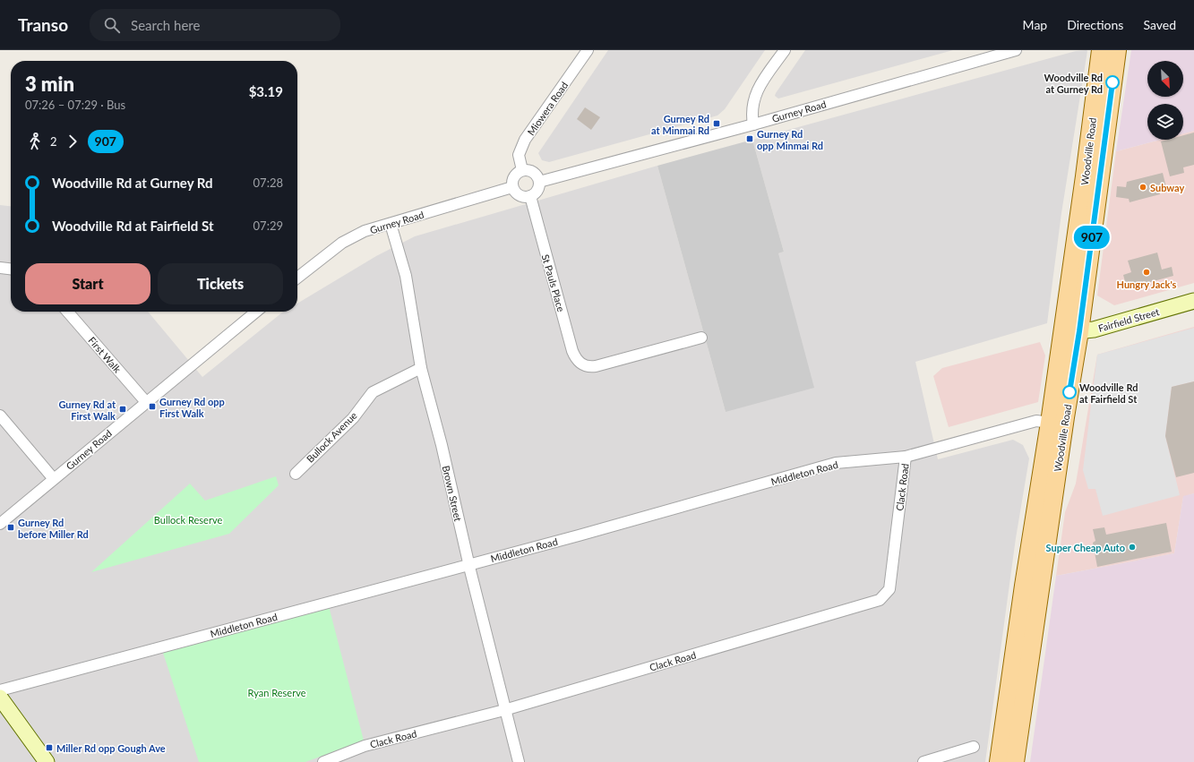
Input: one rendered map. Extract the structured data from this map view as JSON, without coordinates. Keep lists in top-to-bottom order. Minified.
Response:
{"streets":{"main road":["Woodville Road","Fairfield Street"],"street":["Miowera Road","Gurney Road","St Pauls Place","First Walk","Bullock Avenue","Middleton Road","Clack Road","Brown Street"]},"crossings":[["Miowera Road","Gurney Road"],["Miowera Road","St Pauls Place"],["Gurney Road","St Pauls Place"],["Gurney Road","First Walk"],["Gurney Road","Brown Street"],["Woodville Road","Fairfield Street"],["Woodville Road","Middleton Road"],["Bullock Avenue","Brown Street"],["Middleton Road","Clack Road"],["Middleton Road","Brown Street"],["Clack Road","Brown Street"]],"parks":["Bullock Reserve","Ryan Reserve"],"places":{"other":["Woodville Rd at Gurney Rd","Subway","Hungry Jack's","Woodville Rd at Fairfield St","Super Cheap Auto"],"transit":["Gurney Rd at Minmai Rd","Gurney Rd opp Minmai Rd","Gurney Rd opp First Walk","Gurney Rd at First Walk","Gurney Rd before Miller Rd","Miller Rd opp Gough Ave"]},"lines":["bus line 907"],"north":"bottom right","page":{"header":"Transo","search":"Search here","nav":["Map","Directions","Saved"],"on_map":"907","heading":["3 min","07:26 – 07:29 · Bus","$3.19"],"legs":["2","907"],"list":[{"name":"Woodville Rd at Gurney Rd","value":"07:28"},{"name":"Woodville Rd at Fairfield St","value":"07:29"}],"buttons":["Start","Tickets"]}}
